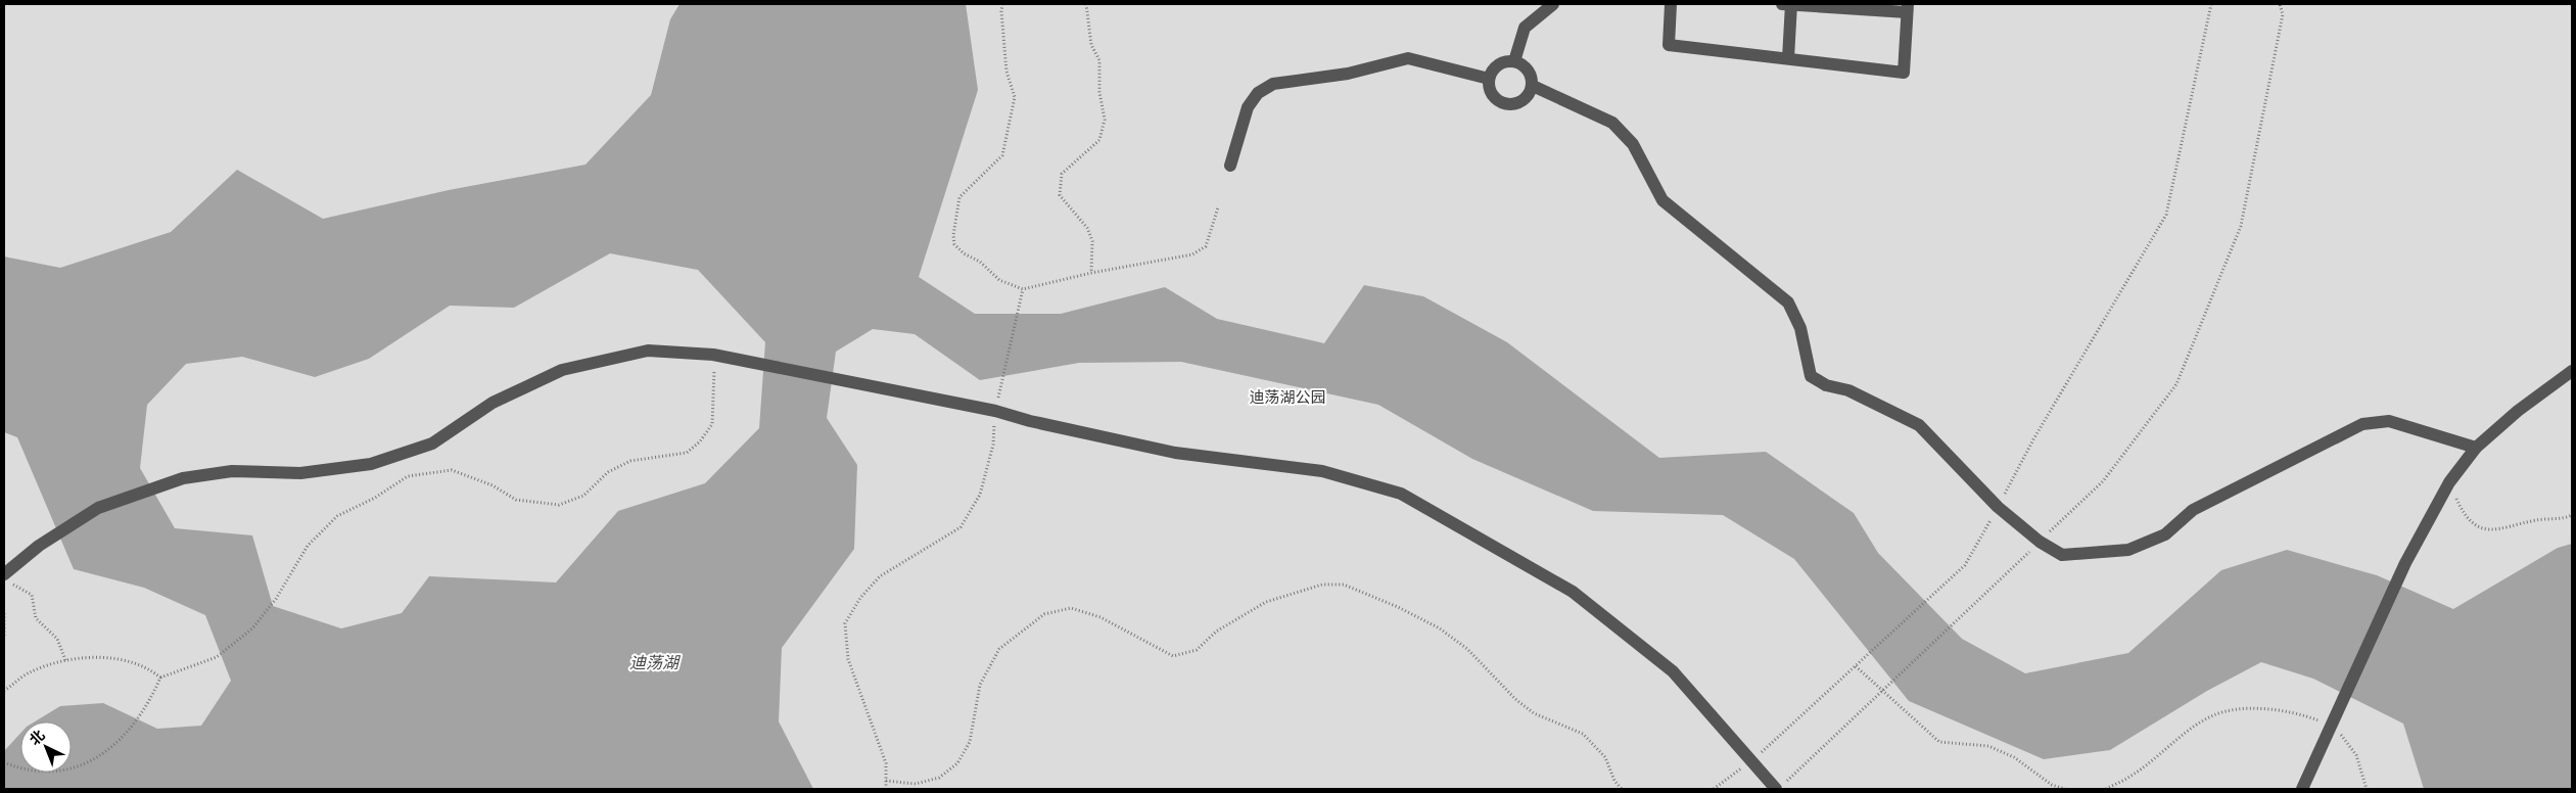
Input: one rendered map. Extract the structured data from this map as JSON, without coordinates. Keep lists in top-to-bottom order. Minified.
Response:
{"water":["迪荡湖"],"parks":["迪荡湖公园"],"north":"top left"}
